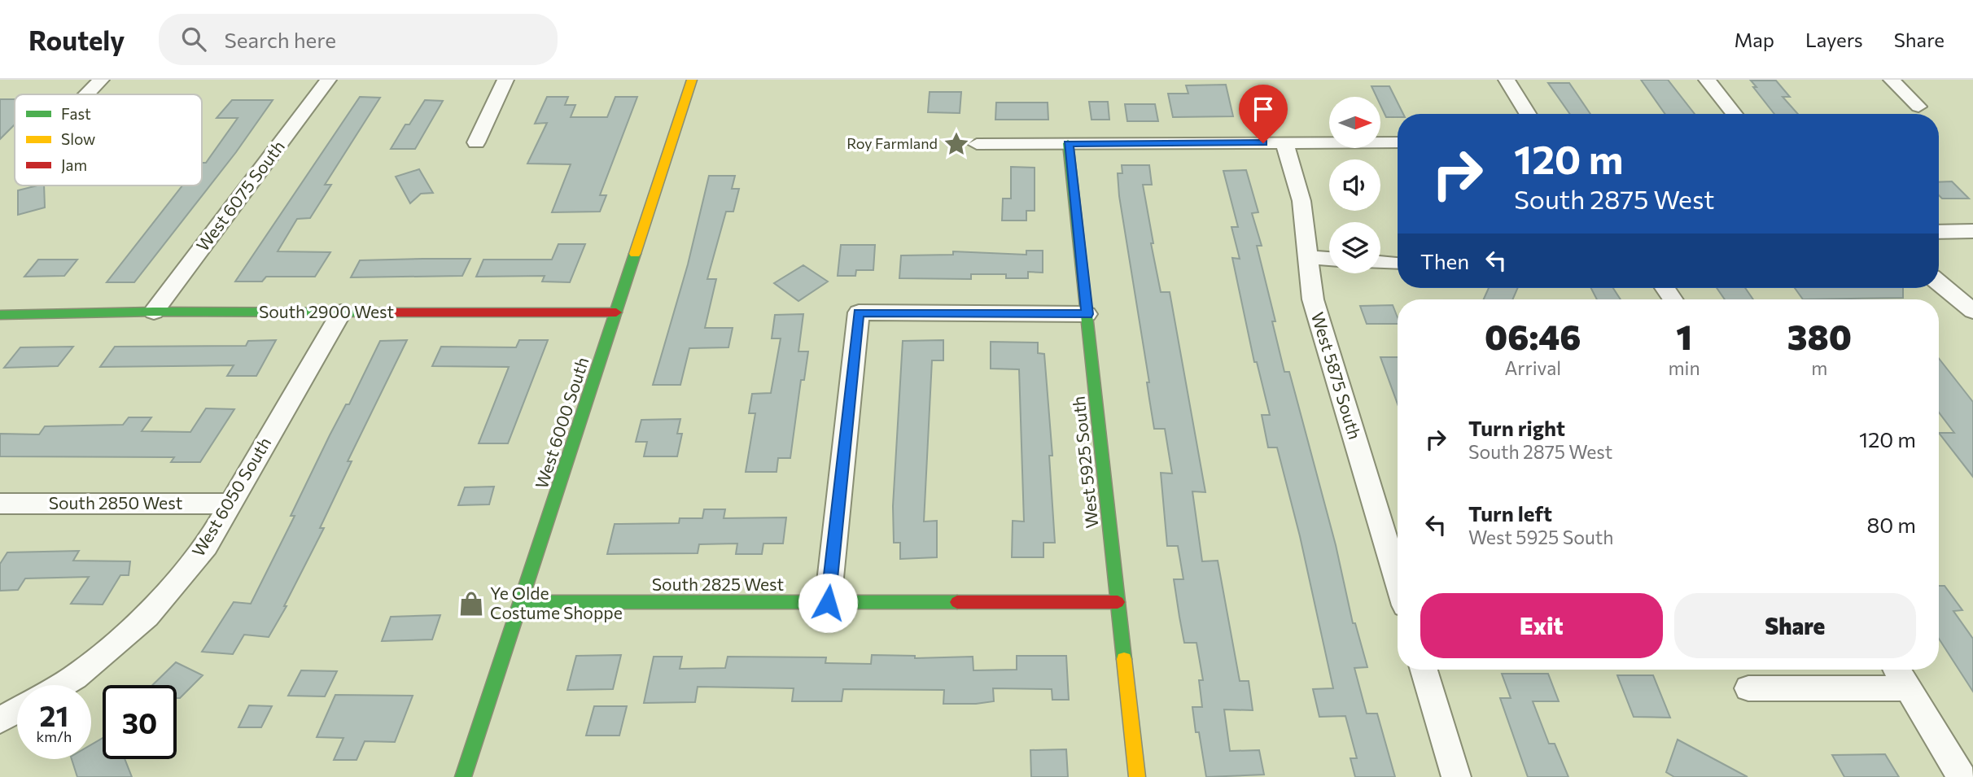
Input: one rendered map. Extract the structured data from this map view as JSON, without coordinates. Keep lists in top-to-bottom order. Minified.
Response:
{"streets":{"street":["West 6075 South","South 2900 West","West 5875 South","West 6000 South","West 5925 South","West 6050 South","South 2850 West","South 2825 West"]},"crossings":[["West 6075 South","South 2900 West"],["South 2900 West","West 6000 South"],["South 2900 West","West 6050 South"],["West 6000 South","South 2825 West"],["West 5925 South","South 2825 West"],["West 6050 South","South 2850 West"]],"places":{"place":["Roy Farmland"],"shop":["Ye Olde Costume Shoppe"]},"legend":["Fast","Slow","Jam"],"north":"right","page":{"header":"Routely","search":"Search here","nav":["Map","Layers","Share"],"turn":["120 m","South 2875 West"],"then":"Then","eta":["06:46","Arrival","1","min","380","m"],"list":[{"name":"Turn right","note":"South 2875 West","value":"120 m"},{"name":"Turn left","note":"West 5925 South","value":"80 m"}],"buttons":["Exit","Share"],"speed":"21 km/h","limit":"30"}}
